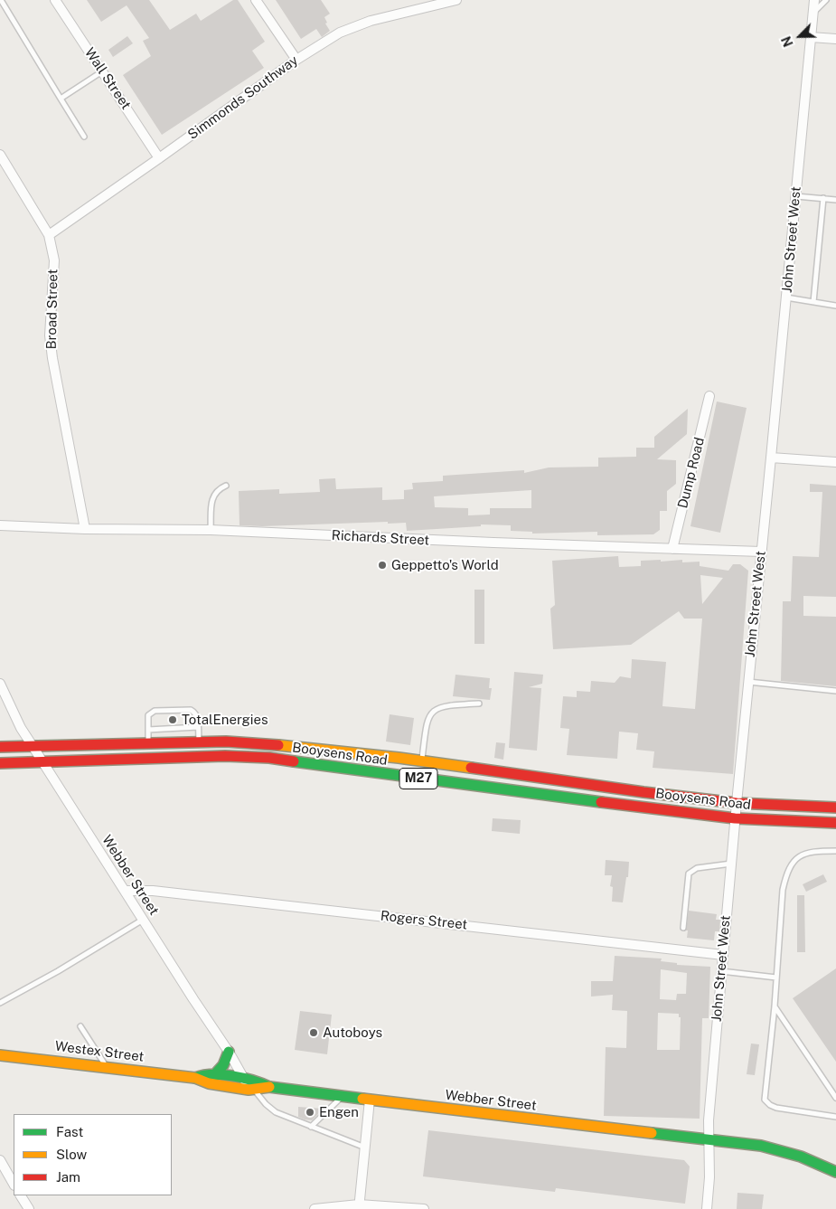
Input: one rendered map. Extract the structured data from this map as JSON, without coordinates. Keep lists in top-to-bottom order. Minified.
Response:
{"streets":{"main road":["Booysens Road","M27","Webber Street","Westex Street"],"street":["Wall Street","Simmonds Southway","John Street West","Broad Street","Dump Road","Richards Street","Rogers Street"]},"crossings":[["Wall Street","Simmonds Southway"],["Simmonds Southway","Broad Street"],["John Street West","Richards Street"],["John Street West","Booysens Road"],["John Street West","Webber Street"],["John Street West","Rogers Street"],["Broad Street","Richards Street"],["Dump Road","Richards Street"],["Booysens Road","Webber Street"],["Webber Street","Rogers Street"],["Webber Street","Westex Street"]],"places":["Geppetto's World","TotalEnergies","Autoboys","Engen"],"legend":["Fast","Slow","Jam"],"north":"bottom left"}
